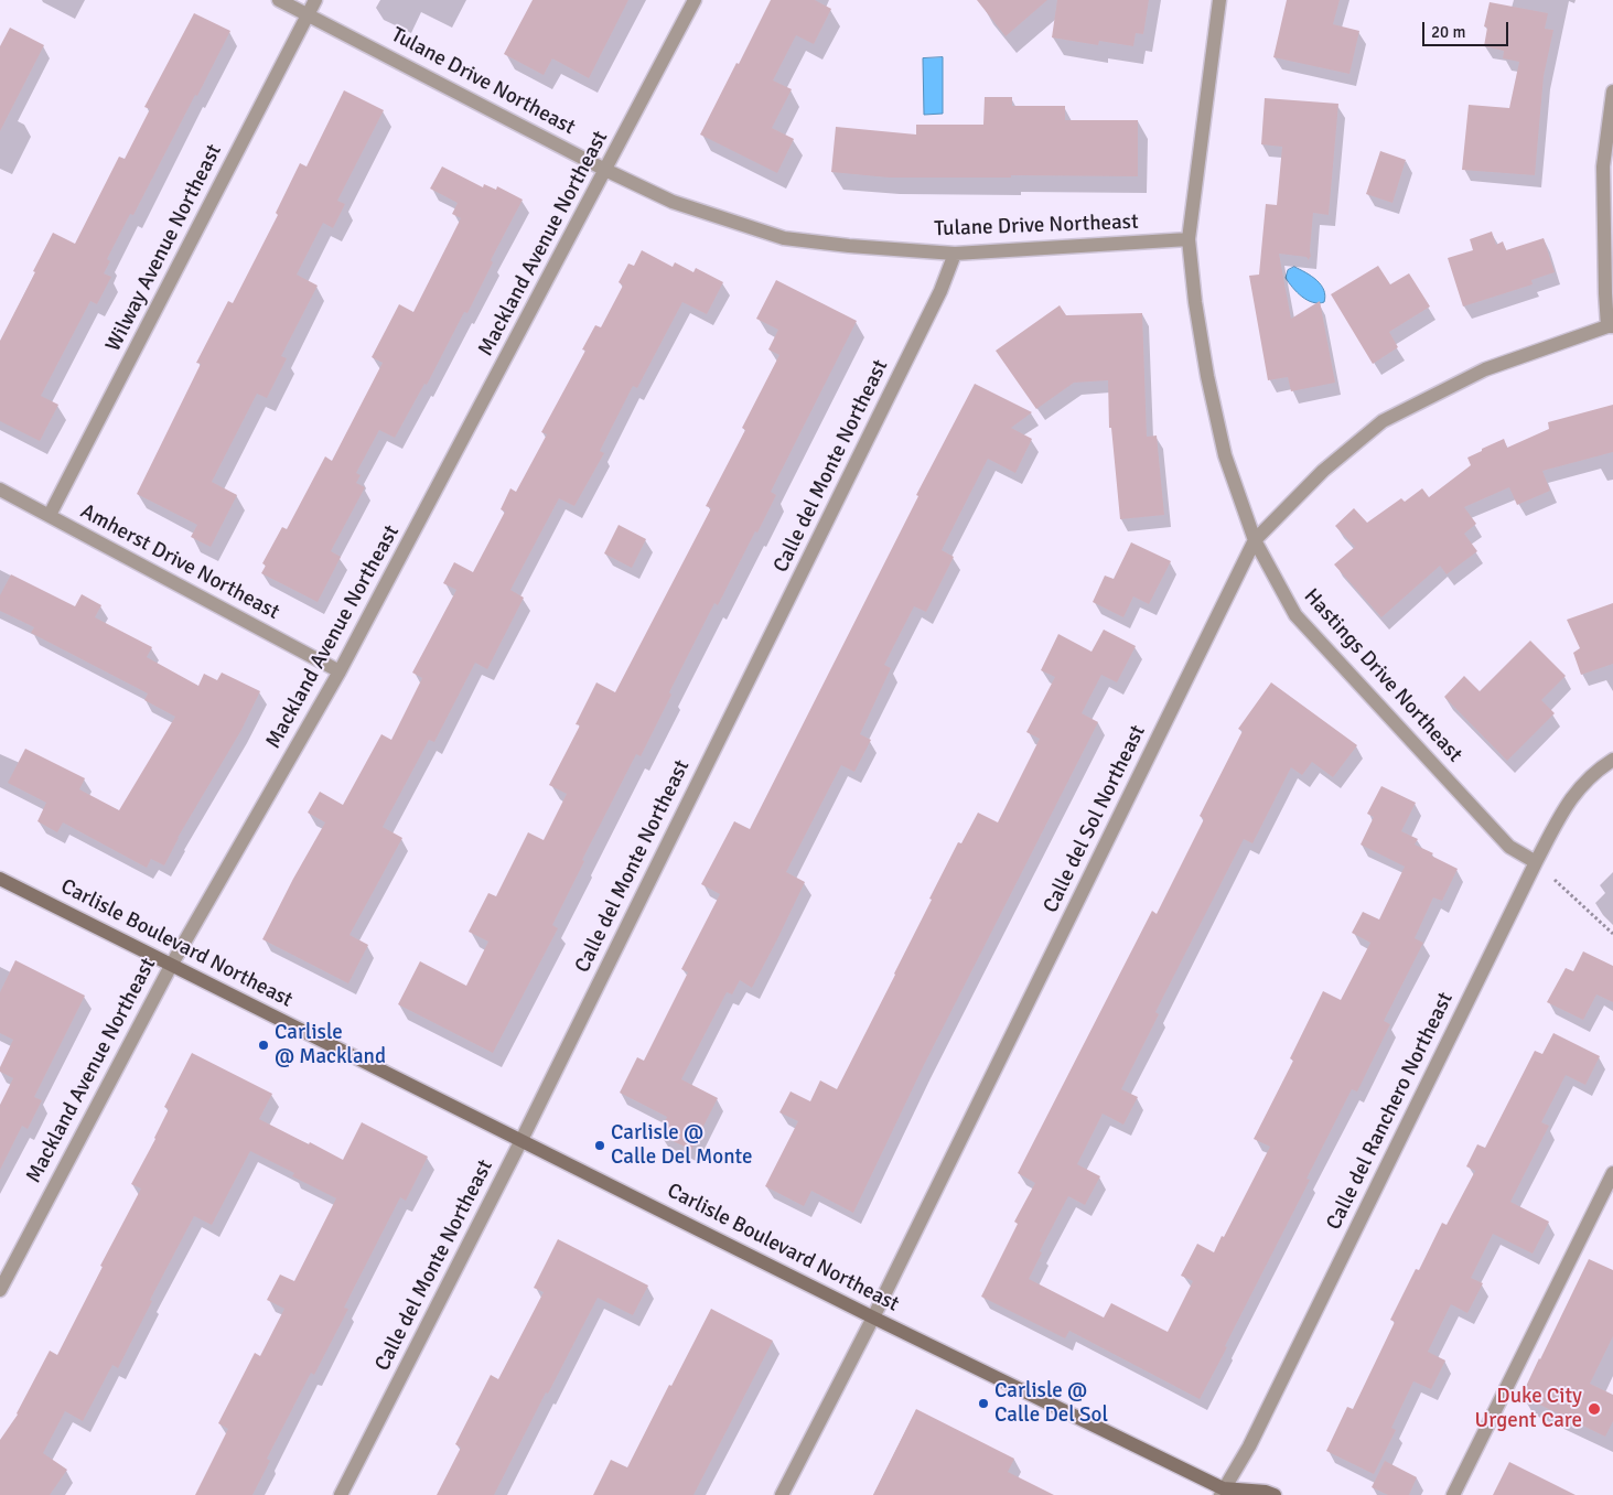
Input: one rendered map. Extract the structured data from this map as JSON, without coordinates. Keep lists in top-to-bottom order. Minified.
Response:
{"streets":{"main road":["Carlisle Boulevard Northeast"],"street":["Tulane Drive Northeast","Mackland Avenue Northeast","Wilway Avenue Northeast","Calle del Monte Northeast","Amherst Drive Northeast","Hastings Drive Northeast","Calle del Sol Northeast","Calle del Ranchero Northeast"]},"crossings":[["Tulane Drive Northeast","Mackland Avenue Northeast"],["Tulane Drive Northeast","Wilway Avenue Northeast"],["Tulane Drive Northeast","Calle del Monte Northeast"],["Tulane Drive Northeast","Hastings Drive Northeast"],["Mackland Avenue Northeast","Amherst Drive Northeast"],["Mackland Avenue Northeast","Carlisle Boulevard Northeast"],["Wilway Avenue Northeast","Amherst Drive Northeast"],["Calle del Monte Northeast","Carlisle Boulevard Northeast"],["Hastings Drive Northeast","Calle del Sol Northeast"],["Hastings Drive Northeast","Calle del Ranchero Northeast"],["Calle del Sol Northeast","Carlisle Boulevard Northeast"],["Carlisle Boulevard Northeast","Calle del Ranchero Northeast"]],"places":["Carlisle @ Mackland","Carlisle @ Calle Del Monte","Carlisle @ Calle Del Sol","Duke City Urgent Care"],"scale_bar":"20 m"}
